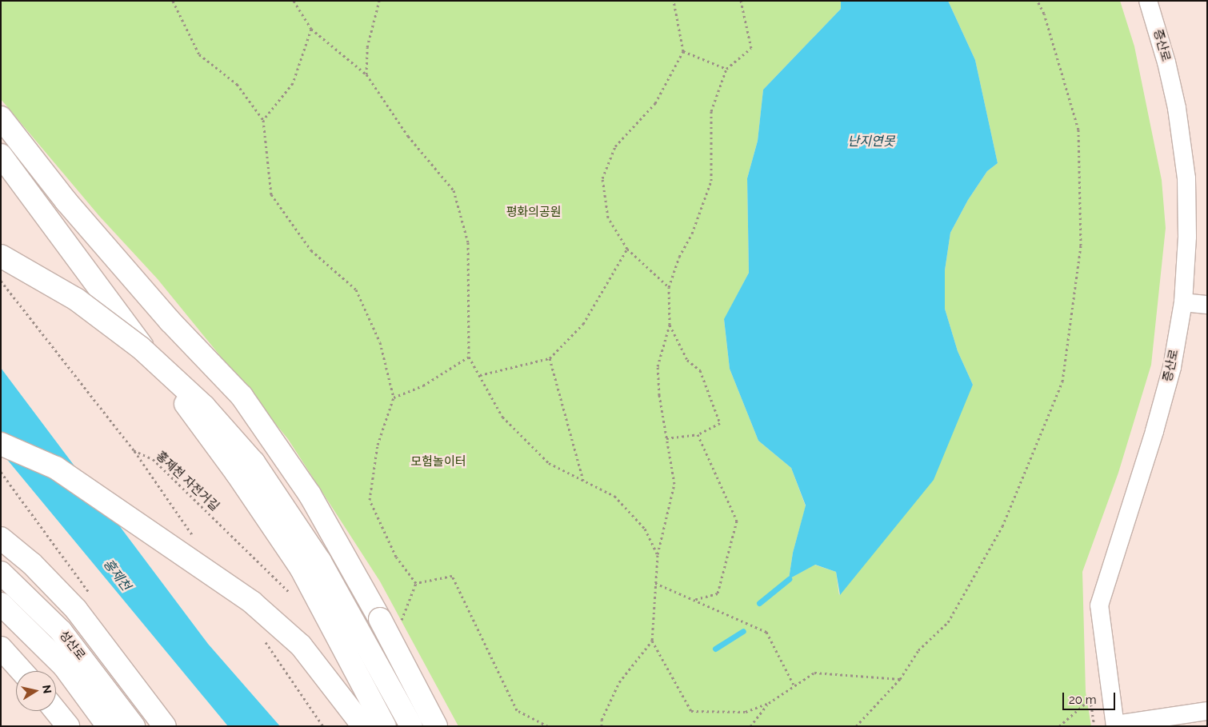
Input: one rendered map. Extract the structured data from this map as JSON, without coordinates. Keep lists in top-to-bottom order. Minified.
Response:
{"streets":{"main road":["성산로"],"lane":["증산로"],"path":["홍제천 자전거길"]},"water":["난지연못","홍제천"],"parks":["평화의공원","모험놀이터"],"scale_bar":"20 m","north":"right"}
